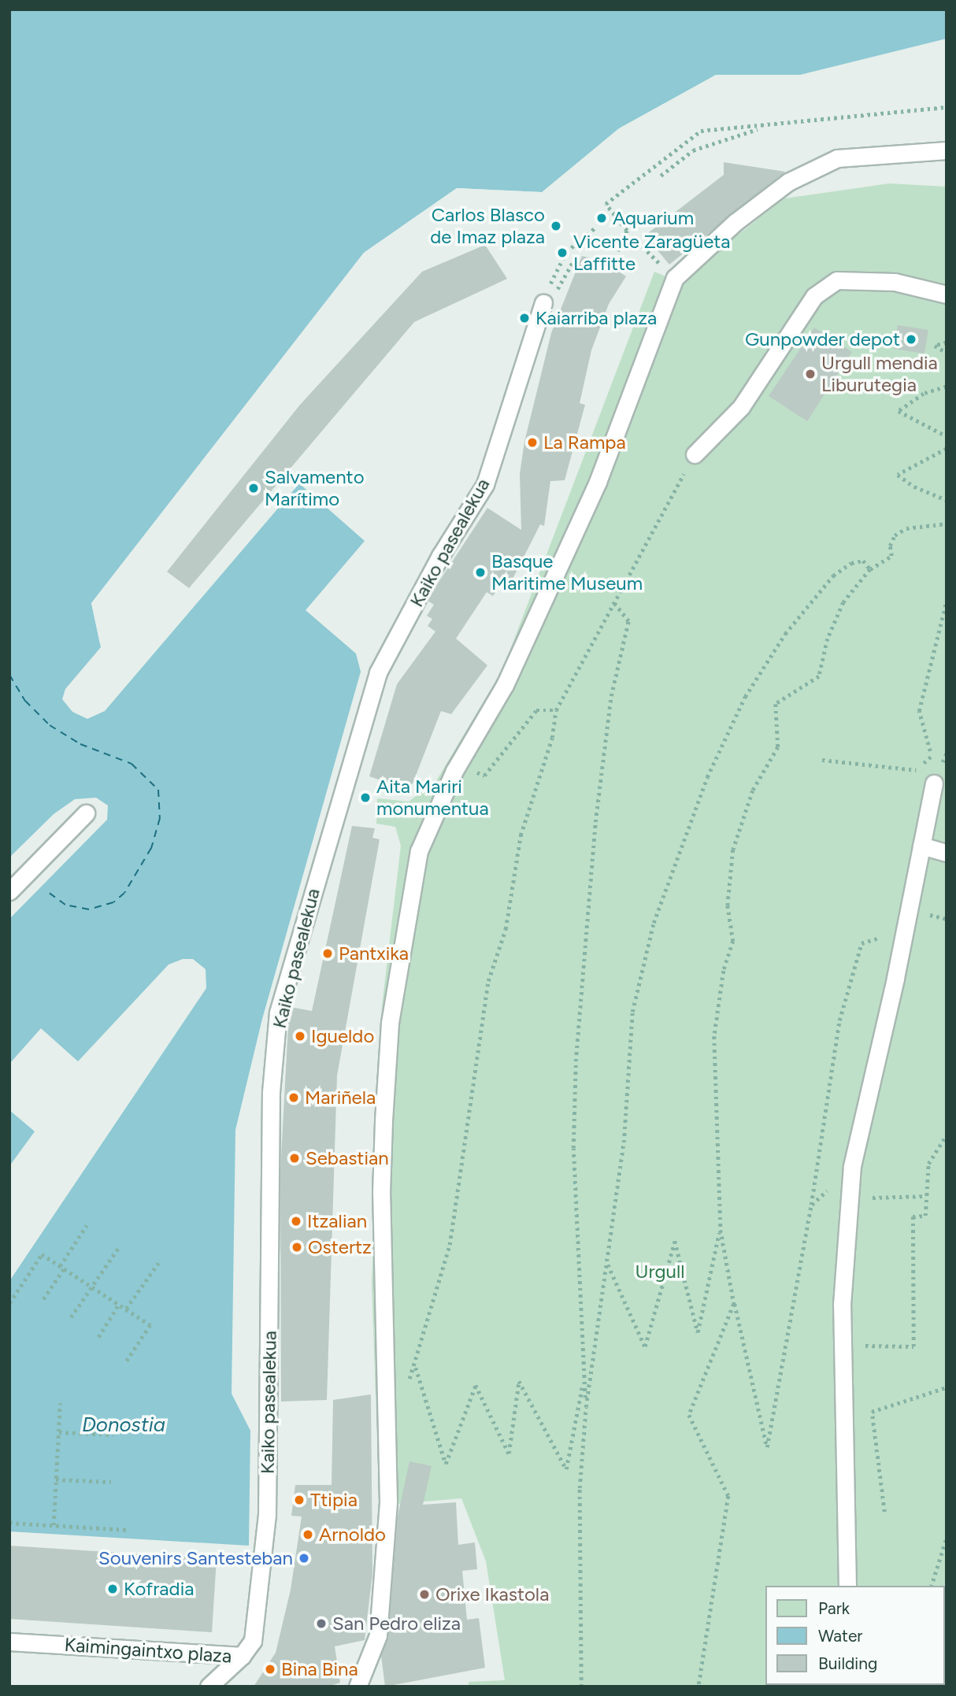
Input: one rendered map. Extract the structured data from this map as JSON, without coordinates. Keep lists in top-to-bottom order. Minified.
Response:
{"streets":{"street":["Kaiko pasealekua","Kaimingaintxo plaza"]},"crossings":[["Kaiko pasealekua","Kaimingaintxo plaza"]],"water":["Donostia"],"parks":["Urgull"],"places":["Aquarium","Carlos Blasco de Imaz plaza","Vicente Zaragüeta Laffitte","Kaiarriba plaza","Gunpowder depot","Urgull mendia Liburutegia","La Rampa","Salvamento Marítimo","Basque Maritime Museum","Aita Mariri monumentua","Pantxika","Igueldo","Mariñela","Sebastian","Itzalian","Ostertz","Ttipia","Arnoldo","Souvenirs Santesteban","Kofradia","Orixe Ikastola","San Pedro eliza","Bina Bina"],"legend":["Park","Water","Building"]}
